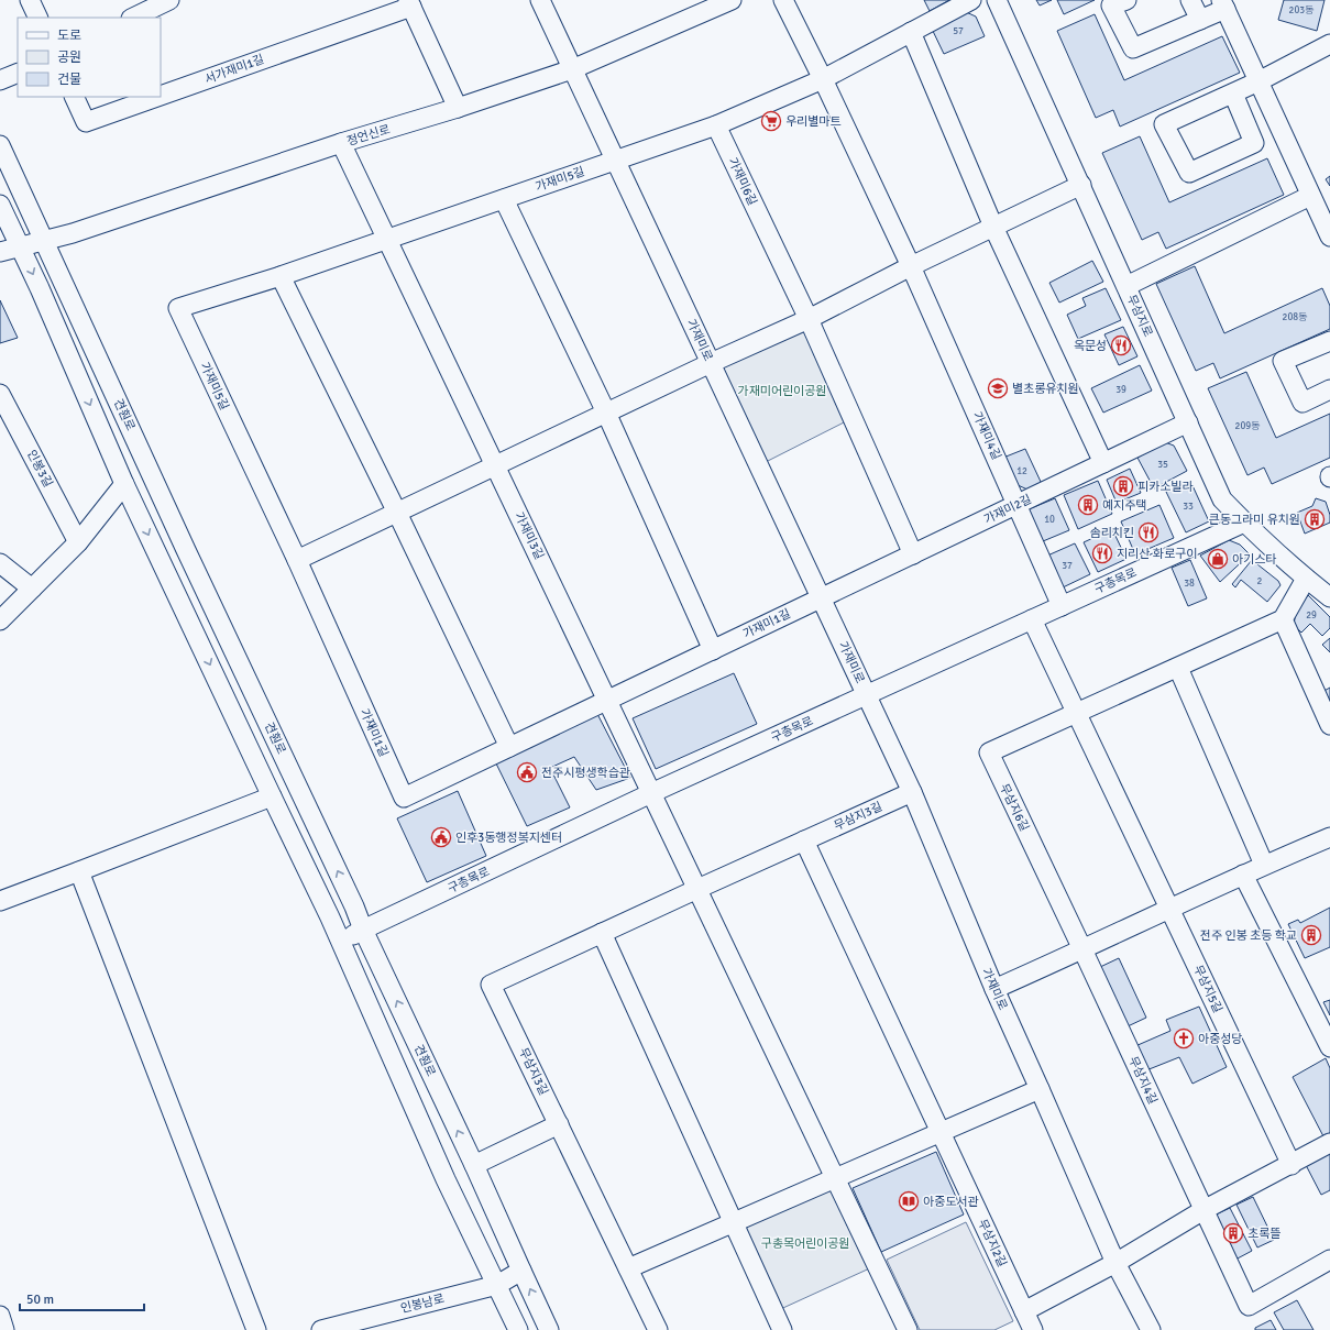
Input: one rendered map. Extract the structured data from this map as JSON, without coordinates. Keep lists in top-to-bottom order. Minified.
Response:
{"streets":{"street":["서가재미1길","정언신로","가재미5길","가재미6길","무삼지로","가재미로","견훤로","가재미4길","인봉3길","가재미2길","가재미3길","구총목로","가재미1길","무삼지6길","무삼지3길","무삼지5길","무삼지4길","무삼지2길","인봉남로"]},"crossings":[["서가재미1길","정언신로"],["정언신로","가재미로"],["정언신로","견훤로"],["가재미5길","가재미로"],["가재미5길","가재미3길"],["가재미5길","가재미1길"],["무삼지로","가재미2길"],["무삼지로","구총목로"],["가재미로","가재미2길"],["가재미로","구총목로"],["가재미로","가재미1길"],["가재미로","무삼지3길"],["견훤로","구총목로"],["견훤로","인봉남로"],["가재미4길","가재미2길"],["가재미4길","구총목로"],["가재미2길","가재미1길"],["가재미3길","가재미1길"],["무삼지6길","무삼지5길"],["무삼지6길","무삼지4길"],["무삼지3길","무삼지2길"]],"parks":["가재미어린이공원","구총목어린이공원"],"places":{"supermarket":["우리별마트"],"restaurant":["옥문성","솜리치킨","지리산 화로구이"],"school or university":["별초롱유치원"],"building":["피카소빌라","예지주택","큰동그라미 유치원","전주 인봉 초등 학교","초록뜰"],"shop":["아기스타"],"public building":["전주시평생학습관","인후3동행정복지센터"],"church":["아중성당"],"library":["아중도서관"]},"house_numbers":["203동","57","208동","39","209동","35","12","33","10","37","2","38","29"],"legend":["도로","공원","건물"],"scale_bar":"50 m"}
